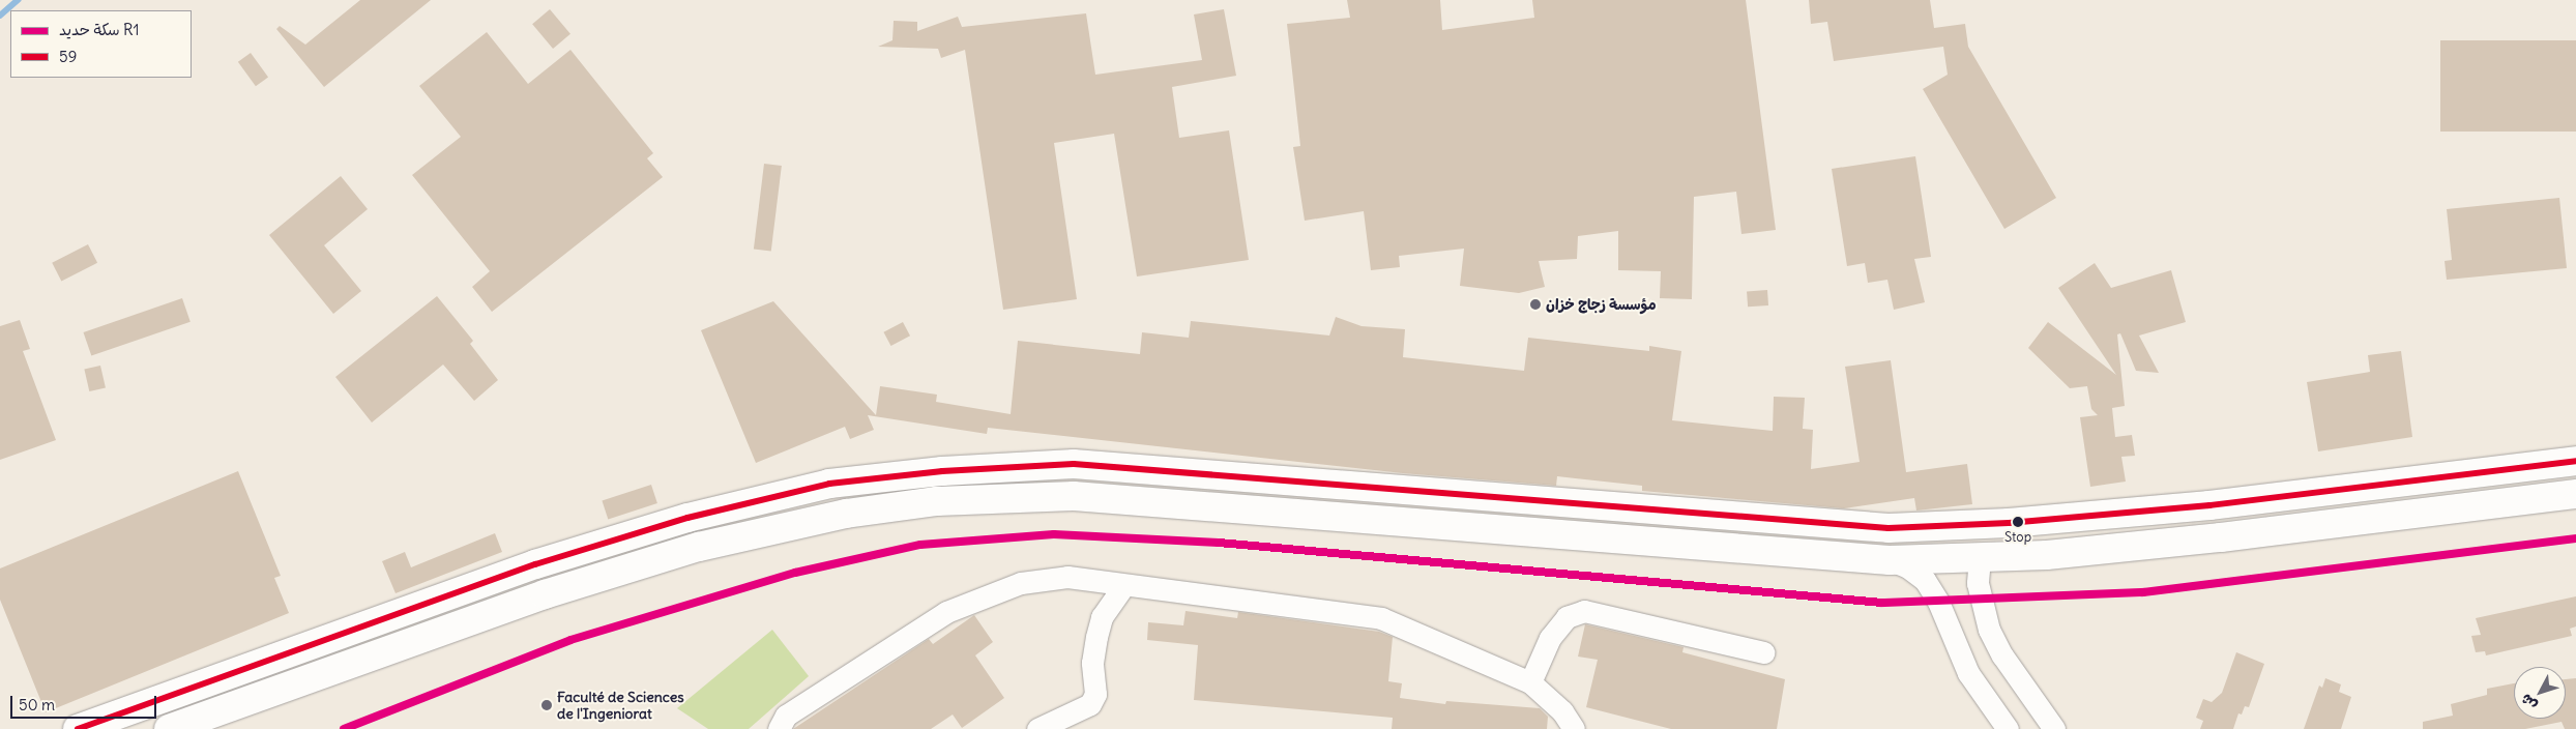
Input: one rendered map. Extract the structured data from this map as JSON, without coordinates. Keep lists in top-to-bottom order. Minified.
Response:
{"places":["مؤسسة زجاج خزان","Stop","Faculté de Sciences de l'Ingeniorat"],"lines":["transit line 59","rail line R1"],"legend":["سكة حديد R1","59"],"scale_bar":"50 m","north":"bottom left"}
